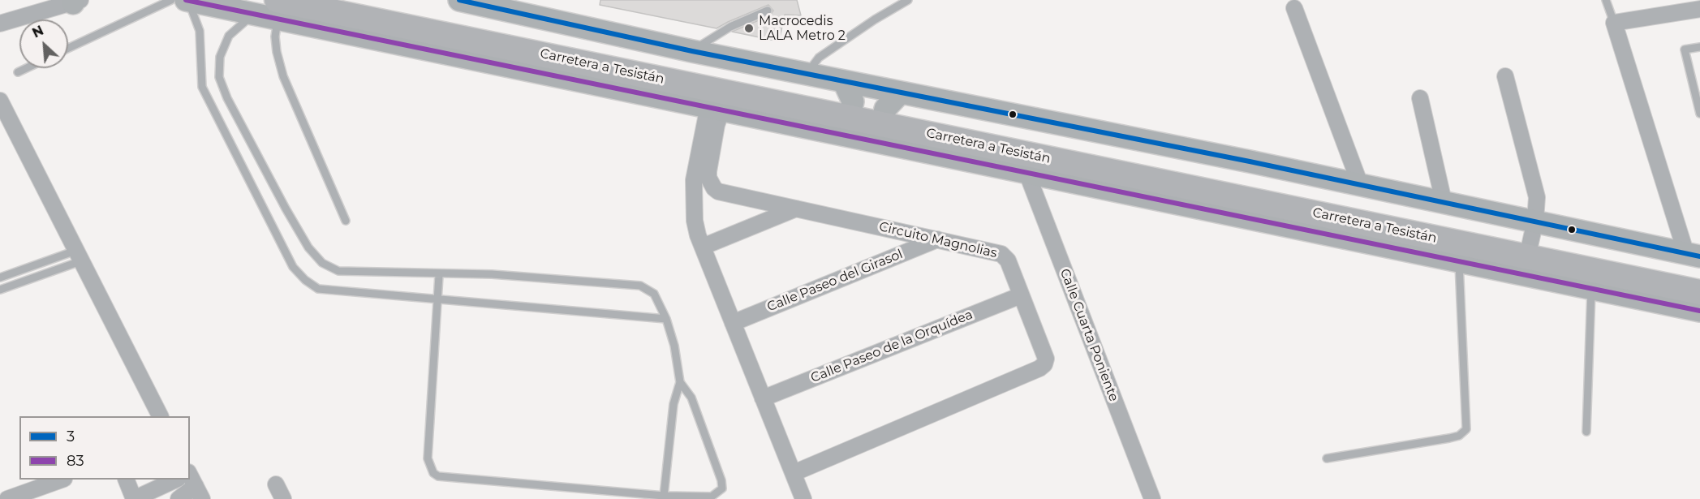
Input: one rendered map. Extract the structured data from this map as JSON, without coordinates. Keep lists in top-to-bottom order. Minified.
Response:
{"streets":{"main road":["Carretera a Tesistán"],"street":["Circuito Magnolias","Calle Paseo del Girasol","Calle Cuarta Poniente","Calle Paseo de la Orquídea"]},"crossings":[["Circuito Magnolias","Calle Paseo del Girasol"],["Circuito Magnolias","Calle Paseo de la Orquídea"]],"places":["Macrocedis LALA Metro 2"],"lines":["transit line 3","transit line 83"],"legend":["3","83"],"north":"top left"}
